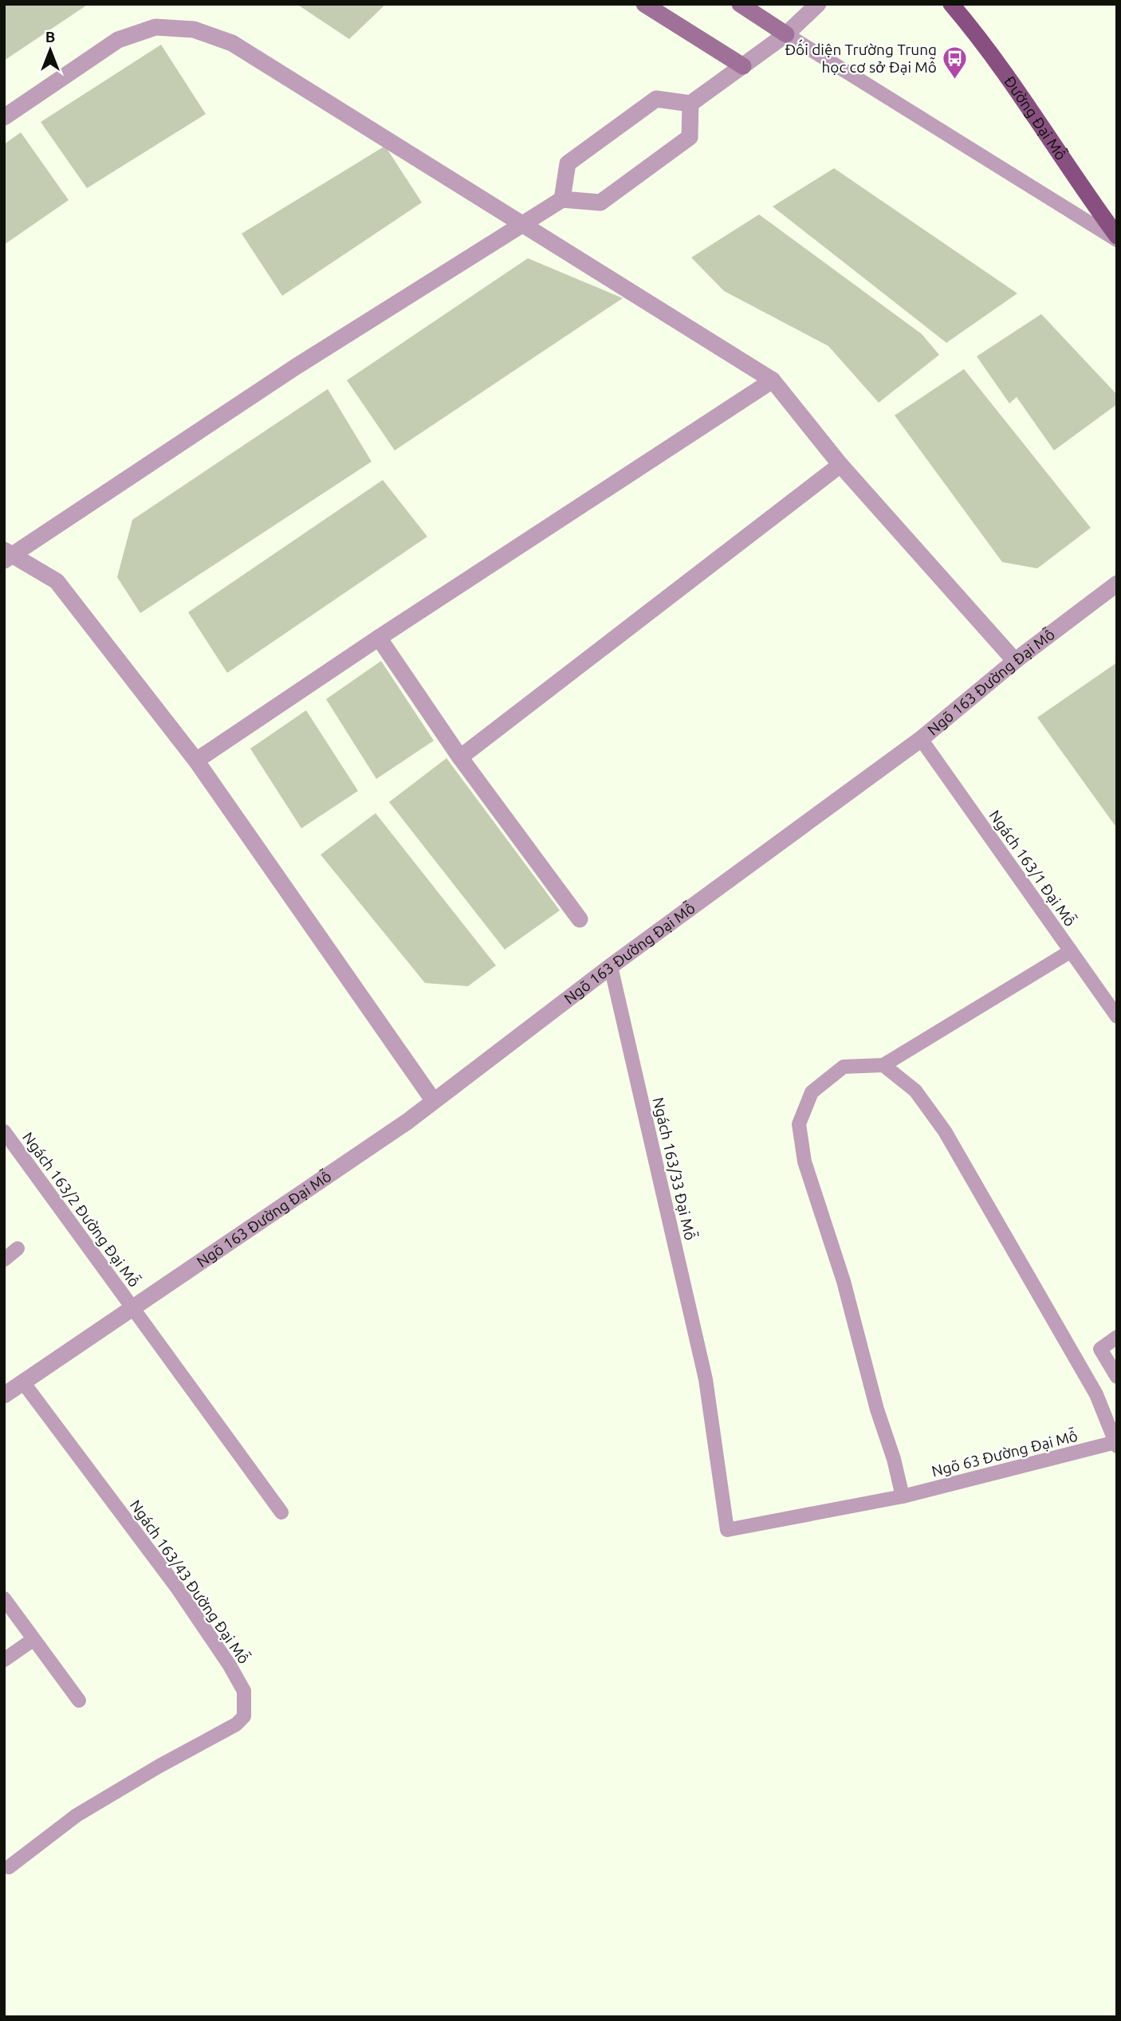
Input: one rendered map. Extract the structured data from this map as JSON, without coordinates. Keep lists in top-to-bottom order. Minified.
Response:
{"streets":{"main road":["Đường Đại Mỗ"],"street":["Ngõ 163 Đường Đại Mỗ"],"lane":["Ngách 163/1 Đại Mỗ","Ngách 163/33 Đại Mỗ","Ngách 163/2 Đường Đại Mỗ","Ngõ 63 Đường Đại Mỗ","Ngách 163/43 Đường Đại Mỗ"]},"crossings":[["Ngõ 163 Đường Đại Mỗ","Ngách 163/1 Đại Mỗ"],["Ngõ 163 Đường Đại Mỗ","Ngách 163/33 Đại Mỗ"],["Ngõ 163 Đường Đại Mỗ","Ngách 163/2 Đường Đại Mỗ"],["Ngõ 163 Đường Đại Mỗ","Ngách 163/43 Đường Đại Mỗ"],["Ngách 163/33 Đại Mỗ","Ngõ 63 Đường Đại Mỗ"]],"places":{"bus stop":["Đối diện Trường Trung học cơ sở Đại Mỗ"]},"north":"top"}
